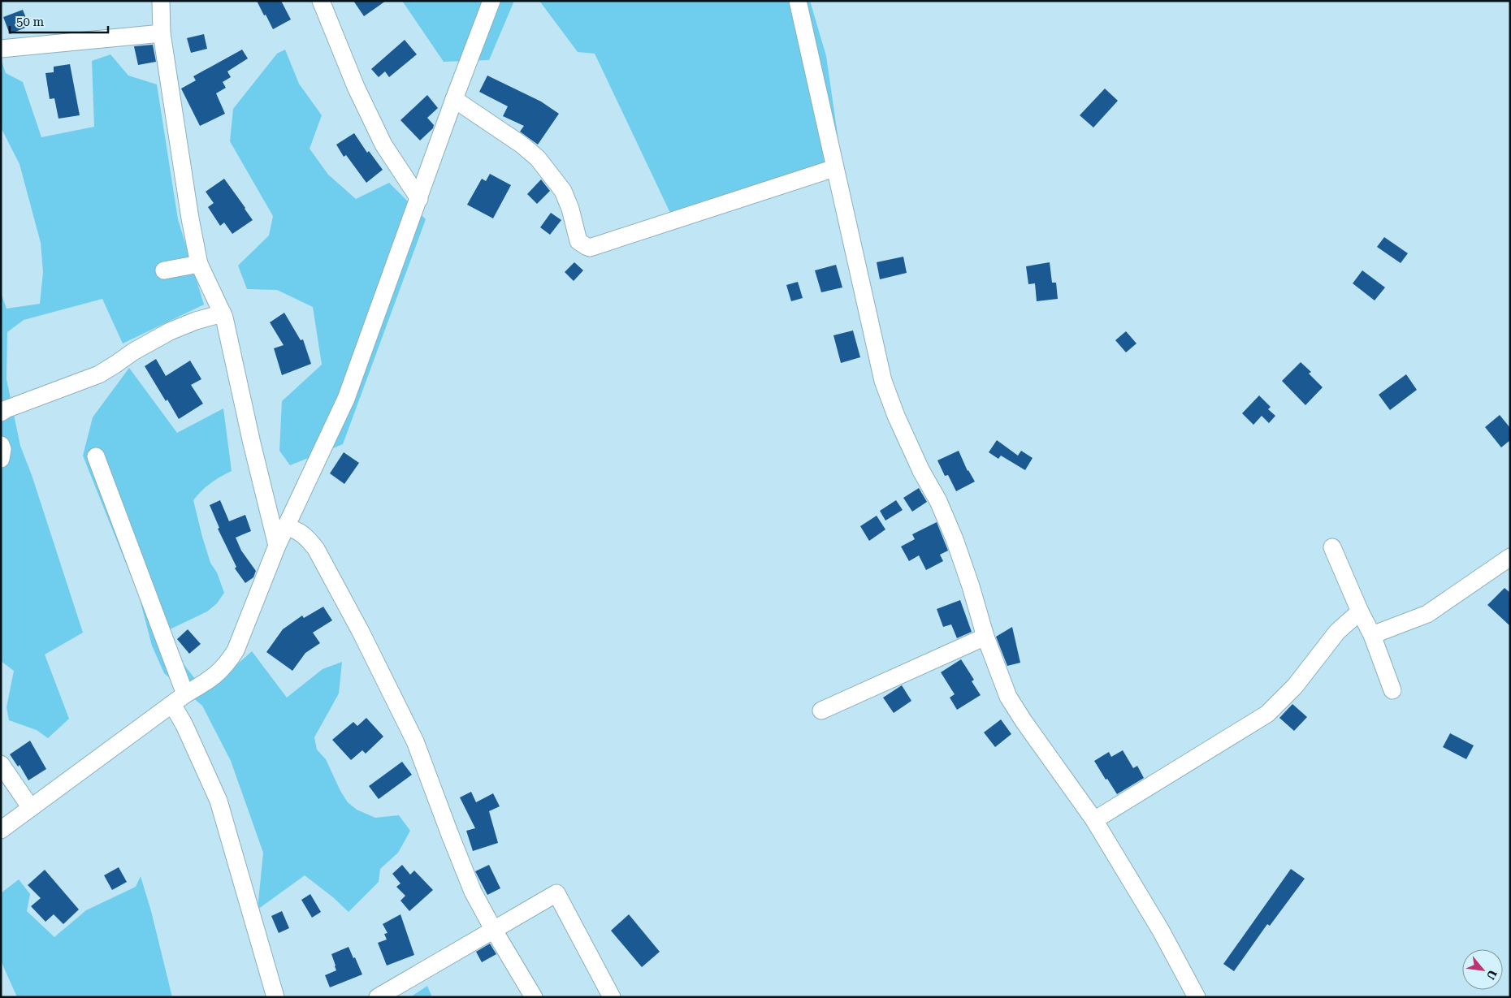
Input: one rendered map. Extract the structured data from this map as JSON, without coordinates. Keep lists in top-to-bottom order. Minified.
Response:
{"scale_bar":"50 m","north":"bottom right"}
